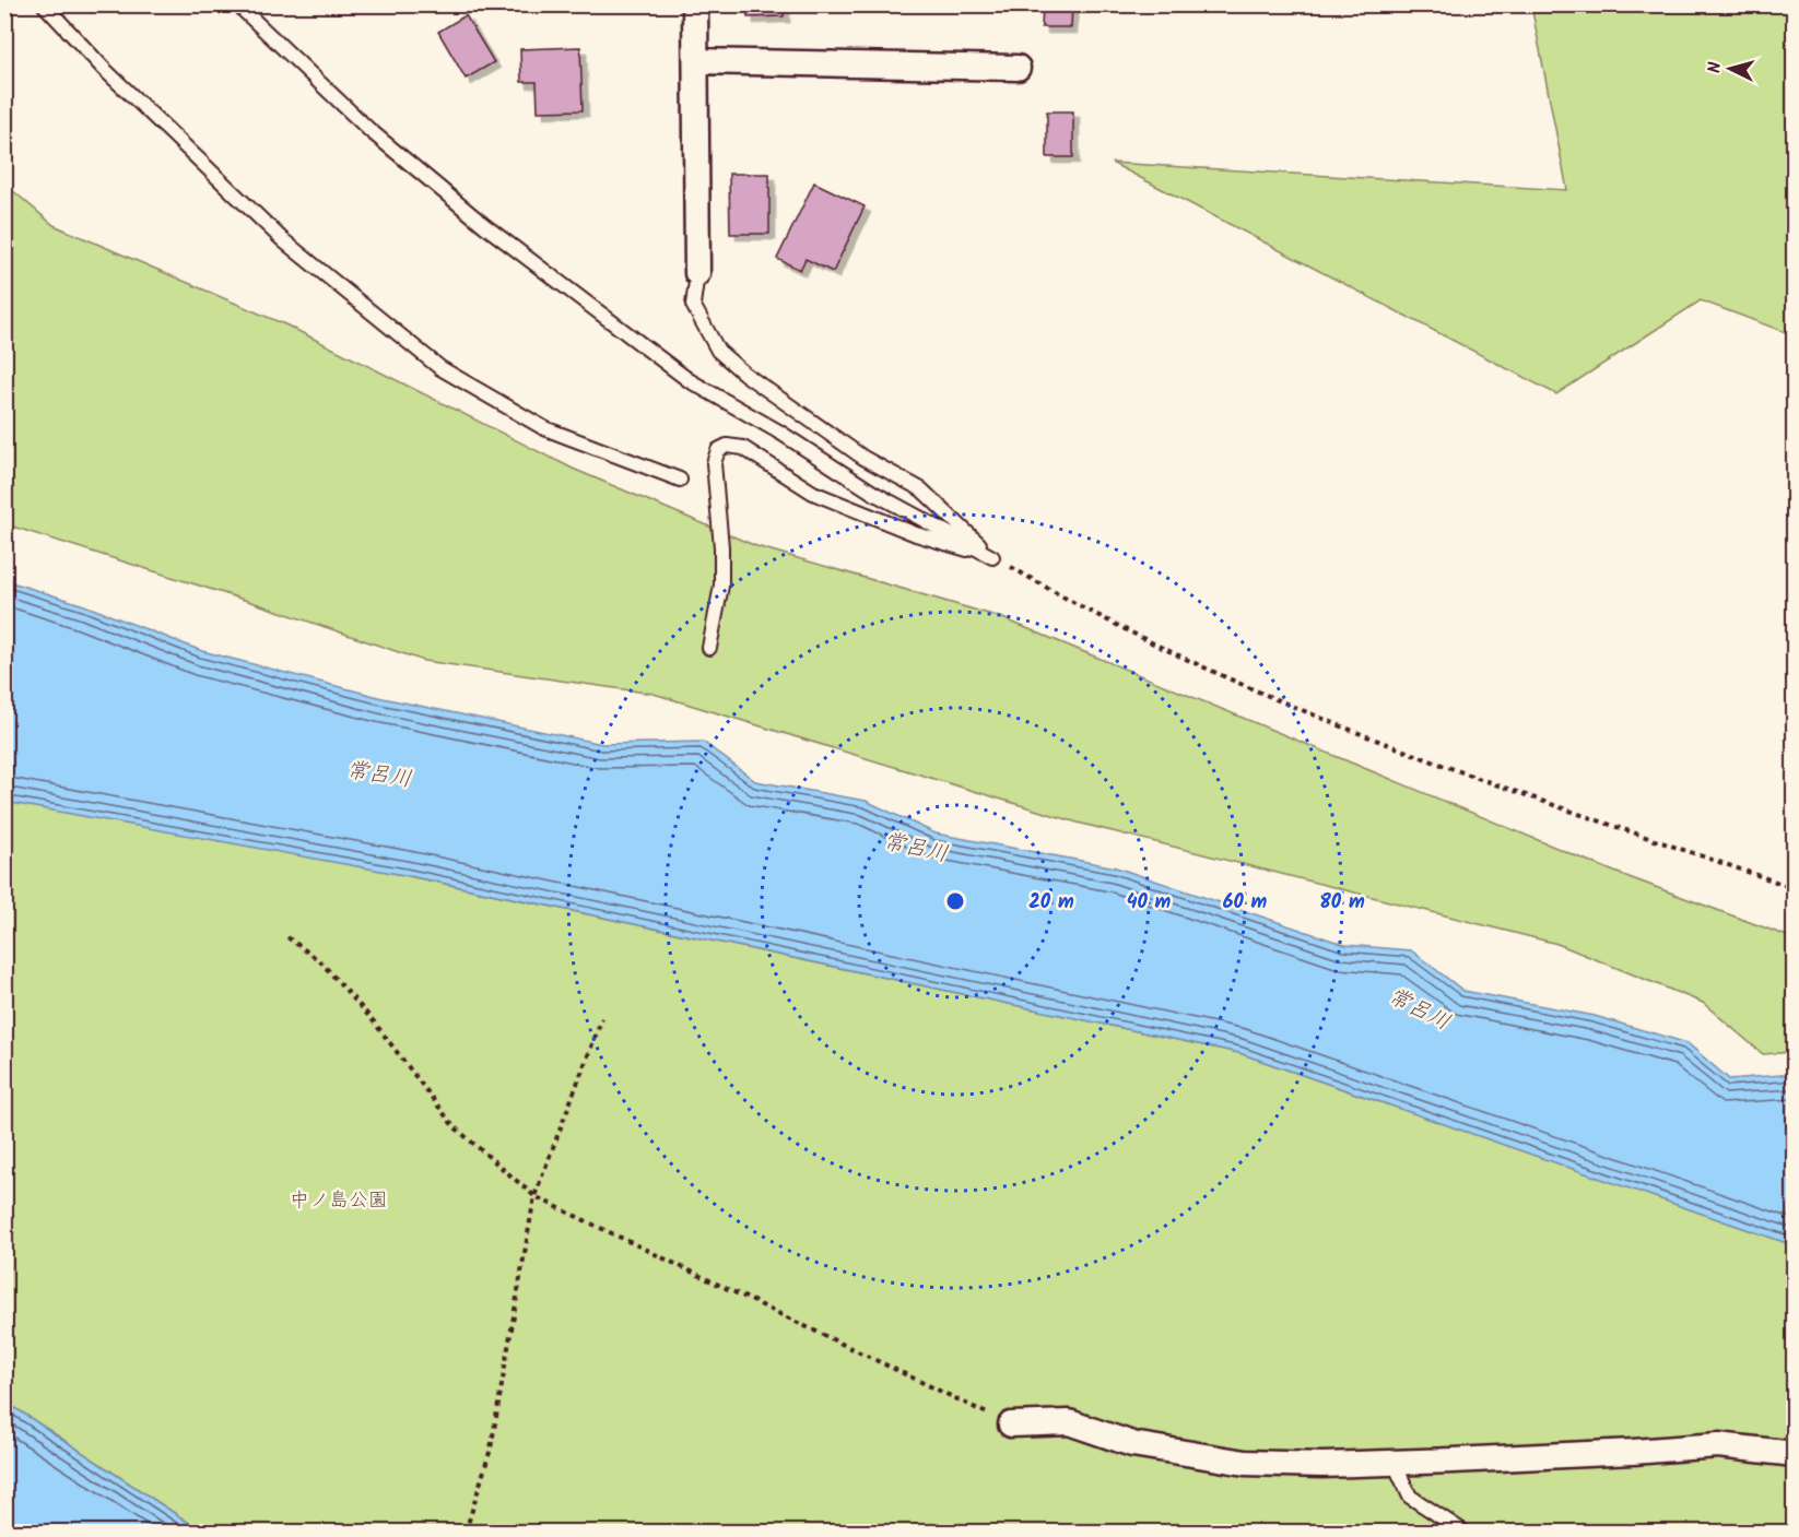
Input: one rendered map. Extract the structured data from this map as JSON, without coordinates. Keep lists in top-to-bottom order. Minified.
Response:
{"water":["常呂川"],"parks":["中ノ島公園"],"north":"left","rings":["20 m","40 m","60 m","80 m"]}
